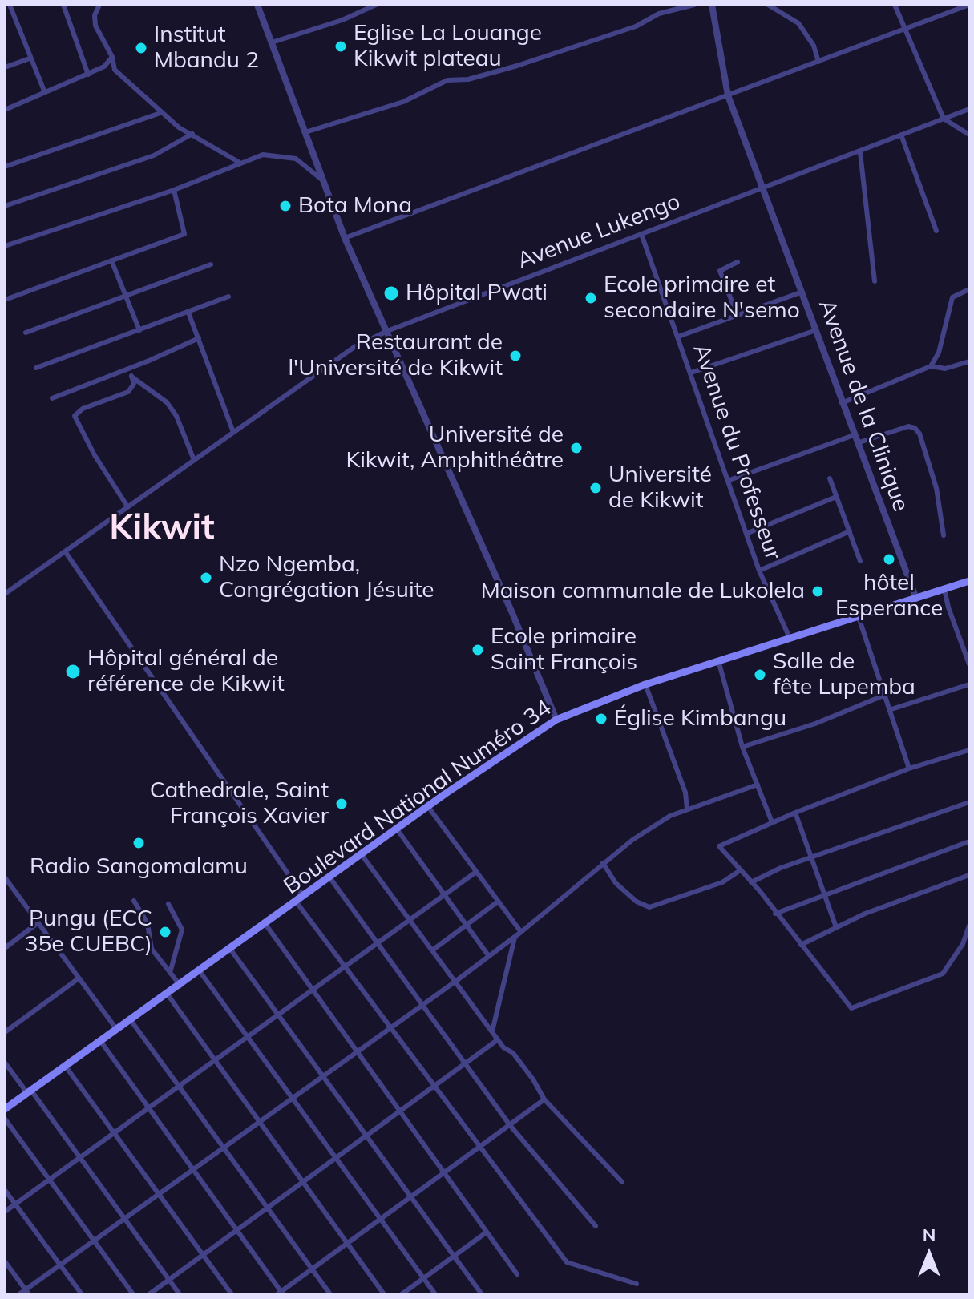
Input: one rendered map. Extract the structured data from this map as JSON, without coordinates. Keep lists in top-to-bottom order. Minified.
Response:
{"streets":{"main road":["Boulevard National Numéro 34"],"street":["Avenue Lukengo","Avenue de la Clinique","Avenue du Professeur"]},"crossings":[["Avenue Lukengo","Avenue de la Clinique"],["Avenue Lukengo","Avenue du Professeur"],["Avenue de la Clinique","Boulevard National Numéro 34"],["Avenue du Professeur","Boulevard National Numéro 34"]],"districts":["Kikwit"],"places":["Eglise La Louange Kikwit plateau","Institut Mbandu 2","Bota Mona","Hôpital Pwati","Ecole primaire et secondaire N'semo","Restaurant de l'Université de Kikwit","Université de Kikwit, Amphithéâtre","Université de Kikwit","hôtel Esperance","Nzo Ngemba, Congrégation Jésuite","Maison communale de Lukolela","Ecole primaire Saint François","Hôpital général de référence de Kikwit","Salle de fête Lupemba","Église Kimbangu","Cathedrale, Saint François Xavier","Radio Sangomalamu","Pungu (ECC 35e CUEBC)"],"north":"top"}
